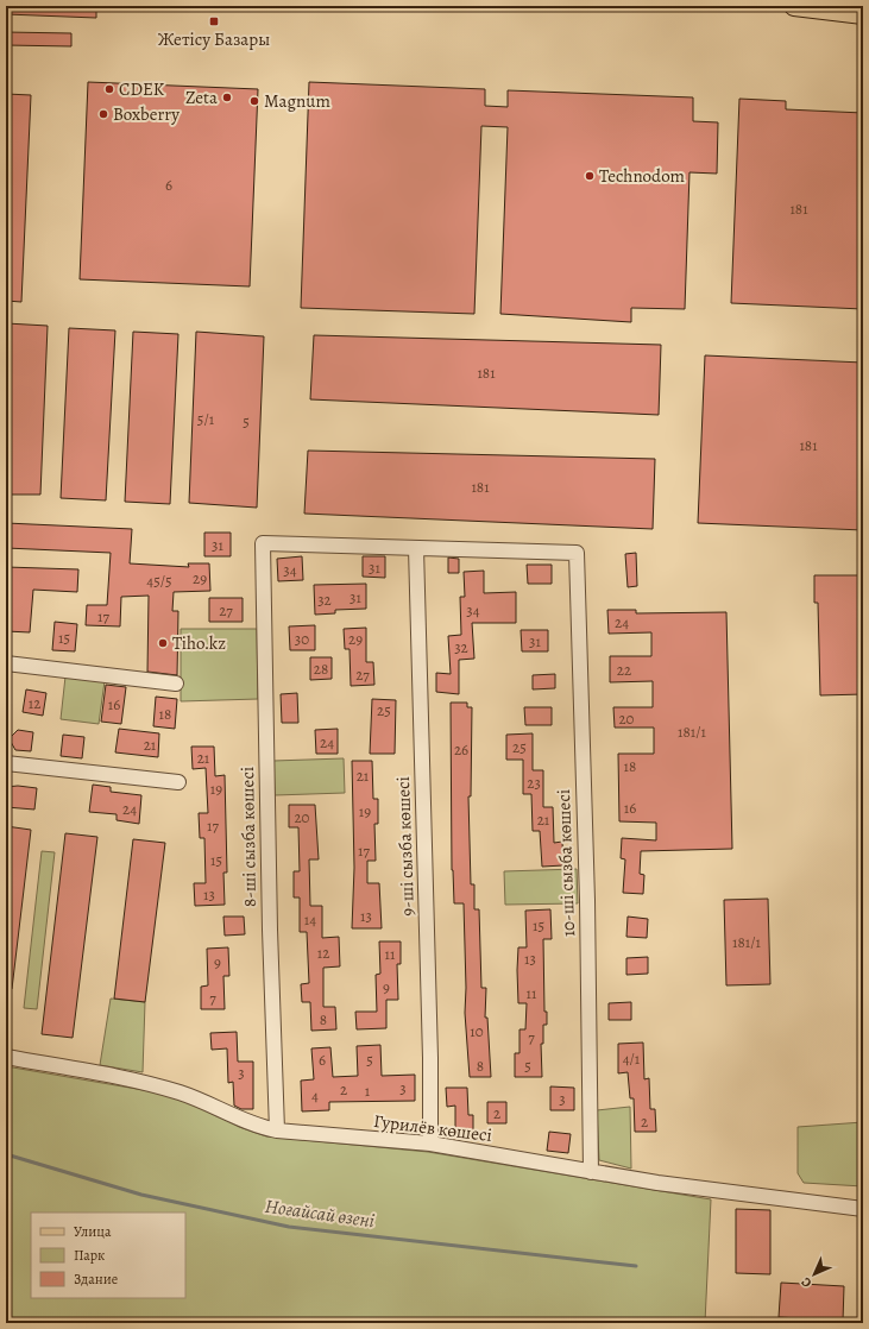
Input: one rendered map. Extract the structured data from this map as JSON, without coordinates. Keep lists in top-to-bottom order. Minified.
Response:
{"streets":{"street":["8-ші сызба көшесі","9-ші сызба көшесі","10-ші сызба көшесі","Гурилёв көшесі"]},"crossings":[["8-ші сызба көшесі","9-ші сызба көшесі"],["8-ші сызба көшесі","10-ші сызба көшесі"],["8-ші сызба көшесі","Гурилёв көшесі"],["9-ші сызба көшесі","10-ші сызба көшесі"],["9-ші сызба көшесі","Гурилёв көшесі"],["10-ші сызба көшесі","Гурилёв көшесі"]],"water":["Ноғайсай өзені"],"places":{"transit":["Жетісу Базары"],"other":["CDEK","Zeta","Magnum","Boxberry","Technodom","Tiho.kz"]},"house_numbers":["6","181","181","5/1","5","181","181","31","31","34","29","45/5","31","32","27","34","17","24","15","30","29","31","32","28","22","27","12","16","25","18","20","181/1","24","21","25","26","21","18","21","23","19","16","24","19","20","21","17","17","15","13","13","14","15","181/1","12","11","13","9","9","11","7","8","10","7","4/1","6","5","8","5","3","3","2","1","4","3","2","2"],"legend":["Улица","Парк","Здание"],"north":"bottom left"}
